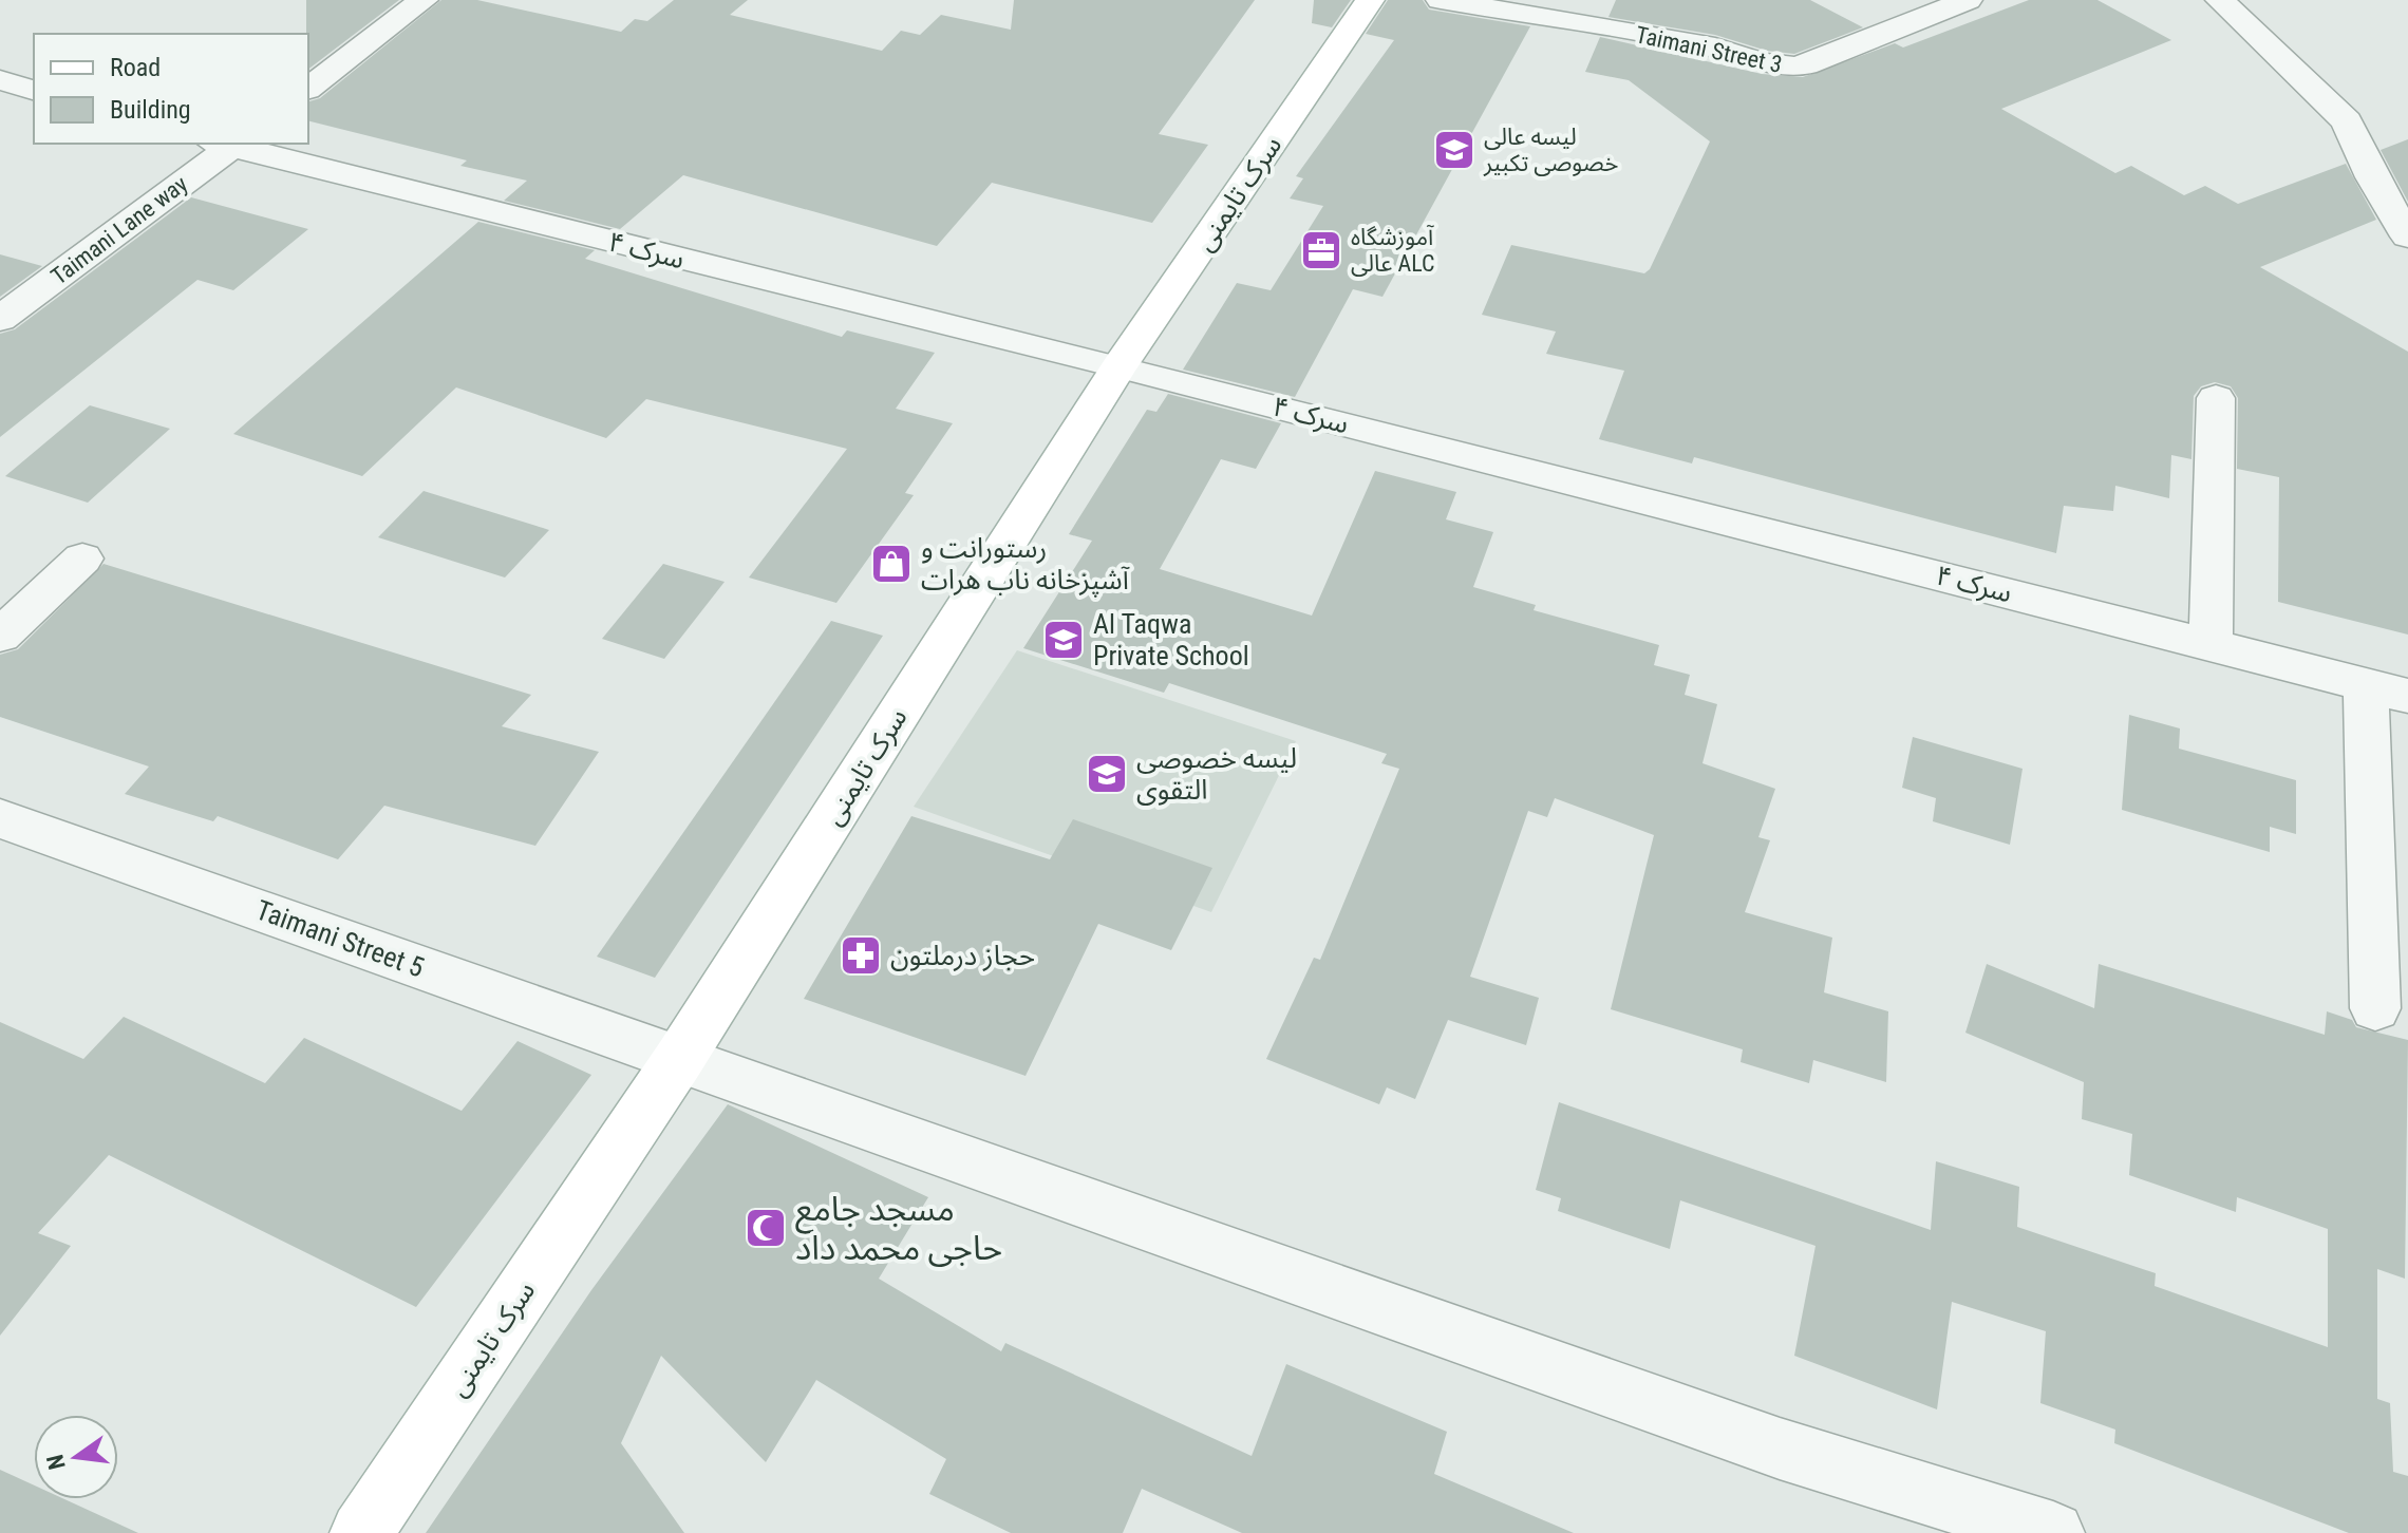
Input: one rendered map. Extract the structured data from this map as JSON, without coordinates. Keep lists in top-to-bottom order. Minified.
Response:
{"streets":{"main road":["سرک تایمنی"],"street":["Taimani Street 3","Taimani Lane way","سرک ۴","Taimani Street 5"]},"crossings":[["سرک تایمنی","سرک ۴"],["سرک تایمنی","Taimani Street 5"],["Taimani Lane way","سرک ۴"]],"places":{"school or university":["لیسه عالی خصوصی تکبیر","Al Taqwa Private School","لیسه خصوصی التقوی"],"office":["آموزشگاه عالی ALC"],"shop":["رستورانت و آشپزخانه ناب هرات"],"pharmacy":["حجاز درملتون"],"mosque":["مسجد جامع حاجی محمد داد"]},"legend":["Road","Building"],"north":"left"}
